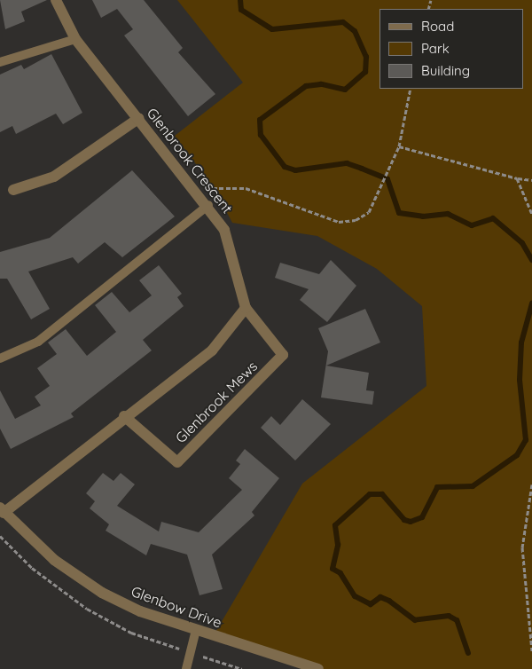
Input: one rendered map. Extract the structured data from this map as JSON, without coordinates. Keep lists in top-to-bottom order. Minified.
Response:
{"streets":{"street":["Glenbrook Crescent","Glenbrook Mews","Glenbow Drive"]},"crossings":[["Glenbrook Crescent","Glenbrook Mews"]],"legend":["Road","Park","Building"]}
